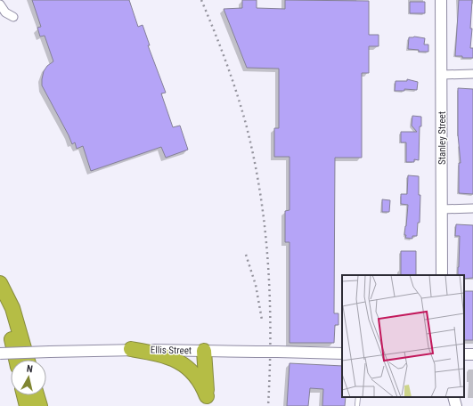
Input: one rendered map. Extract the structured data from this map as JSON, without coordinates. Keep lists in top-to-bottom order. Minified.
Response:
{"streets":{"street":["Stanley Street","Ellis Street"]},"north":"top"}
